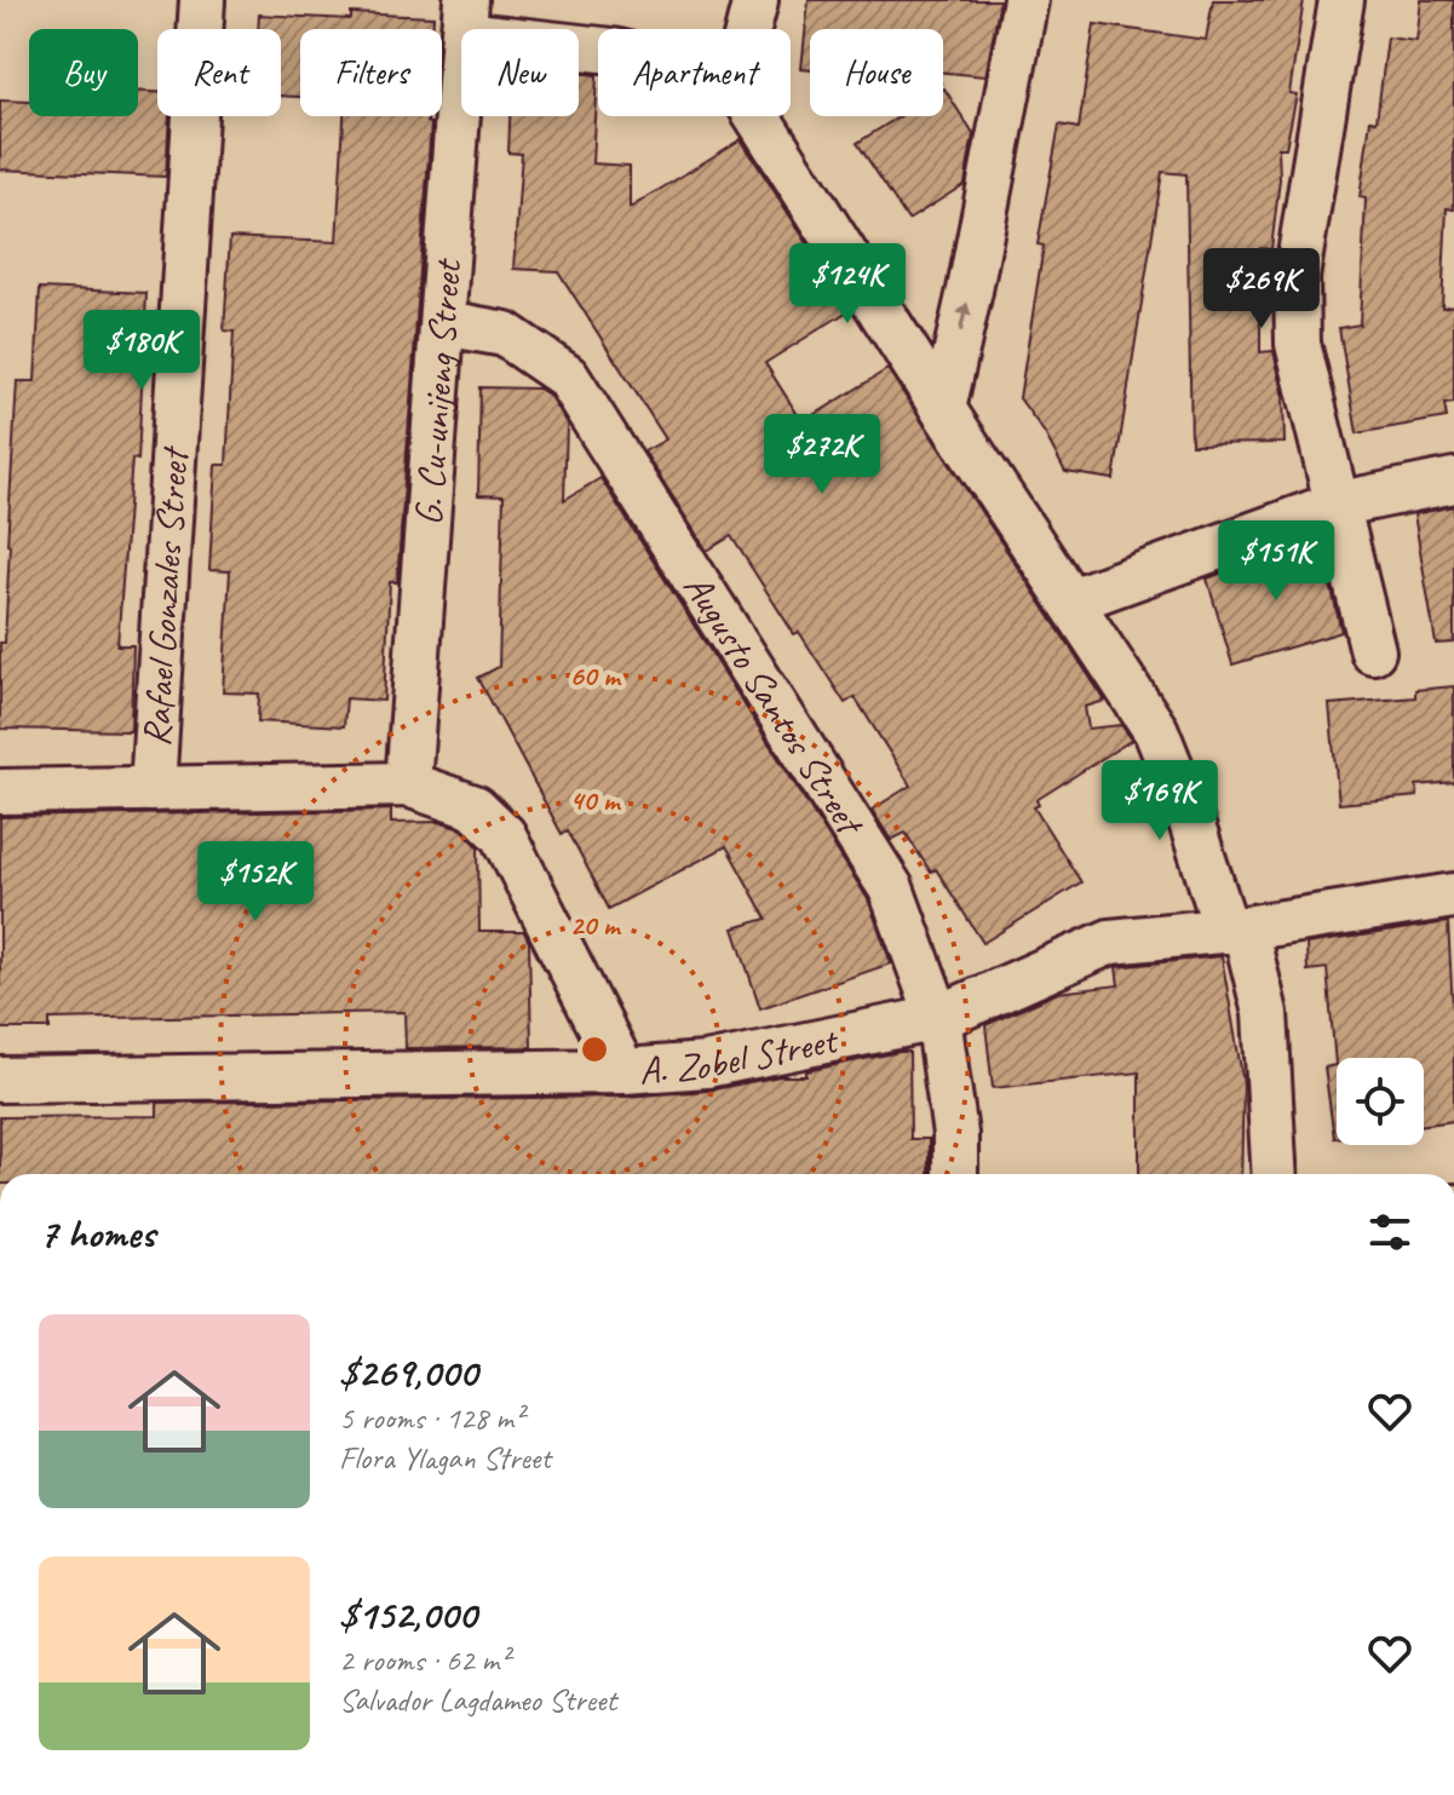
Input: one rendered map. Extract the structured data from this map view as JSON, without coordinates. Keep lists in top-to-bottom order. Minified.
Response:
{"streets":{"street":["G. Cu-unijeng Street","Rafael Gonzales Street","Augusto Santos Street","A. Zobel Street"]},"crossings":[["G. Cu-unijeng Street","Augusto Santos Street"],["Augusto Santos Street","A. Zobel Street"]],"page":{"chip":["Buy","Rent","Filters","New","Apartment","House"],"price":["$124K","$269K","$180K","$272K","$151K","$169K","$152K"],"heading":"7 homes","list":[{"name":"$269,000","note":"5 rooms · 128 m² · Flora Ylagan Street"},{"name":"$152,000","note":"2 rooms · 62 m² · Salvador Lagdameo Street"}]},"rings":["60 m","40 m","20 m"]}
